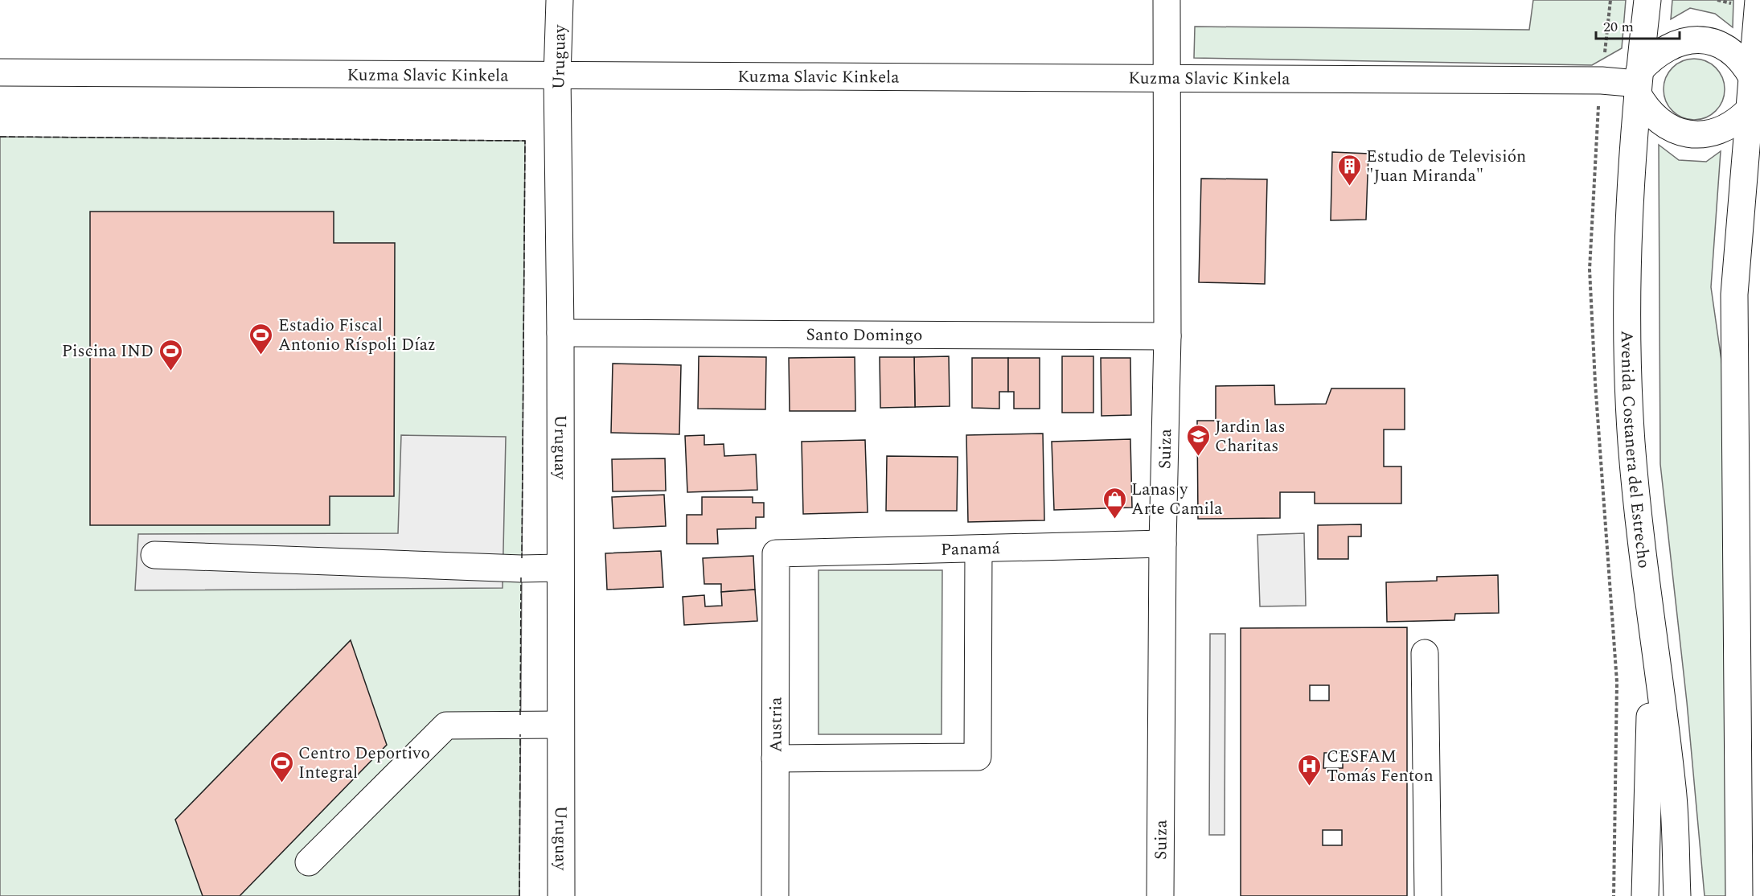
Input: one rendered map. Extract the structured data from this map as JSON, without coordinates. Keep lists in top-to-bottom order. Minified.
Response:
{"streets":{"street":["Uruguay","Kuzma Slavic Kinkela","Santo Domingo","Suiza","Avenida Costanera del Estrecho","Panamá","Austria"]},"crossings":[["Uruguay","Kuzma Slavic Kinkela"],["Uruguay","Santo Domingo"],["Kuzma Slavic Kinkela","Suiza"],["Kuzma Slavic Kinkela","Avenida Costanera del Estrecho"],["Santo Domingo","Suiza"],["Suiza","Panamá"],["Panamá","Austria"]],"places":{"building":["Estudio de Televisión \"Juan Miranda\""],"sports":["Estadio Fiscal Antonio Ríspoli Díaz","Piscina IND","Centro Deportivo Integral"],"school or university":["Jardin las Charitas"],"shop":["Lanas y Arte Camila"],"hospital":["CESFAM Tomás Fenton"]},"scale_bar":"20 m"}
